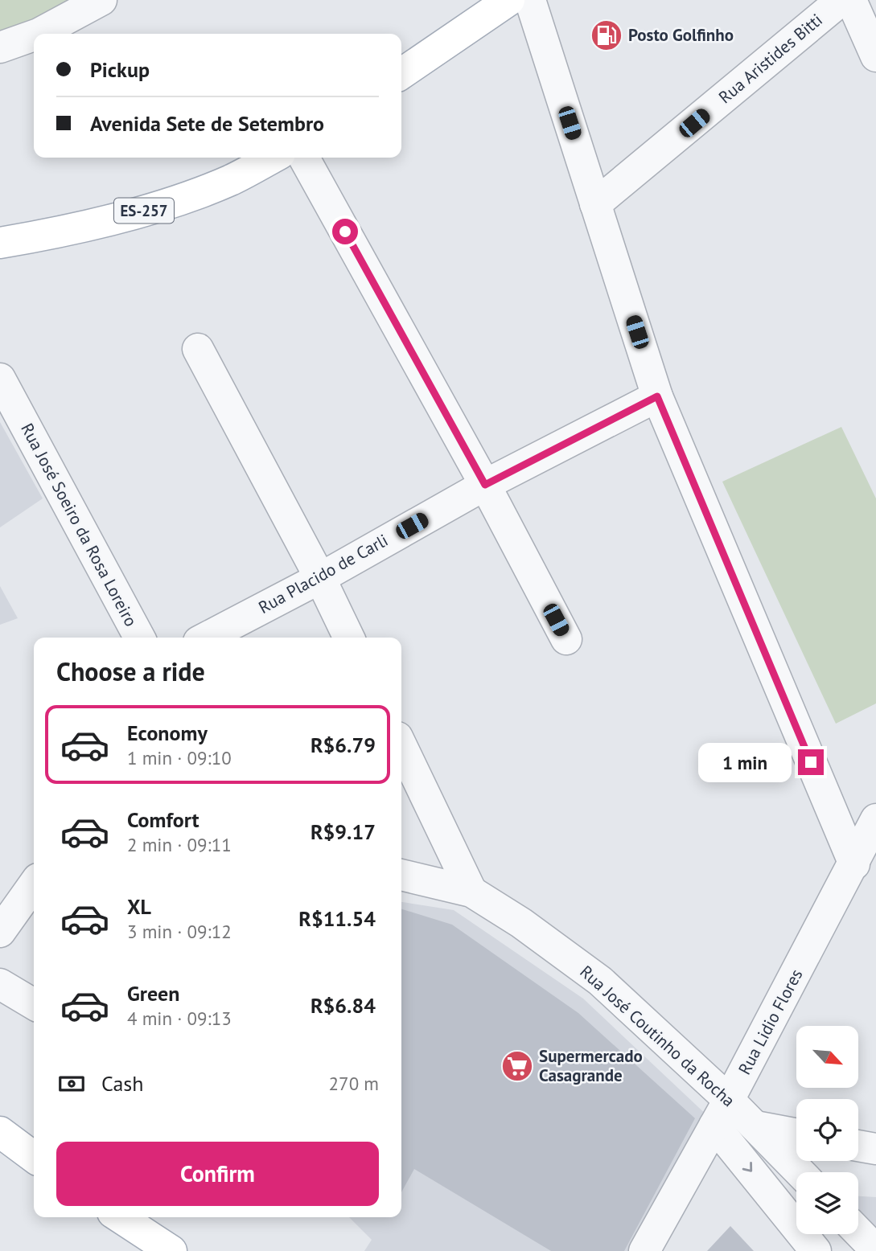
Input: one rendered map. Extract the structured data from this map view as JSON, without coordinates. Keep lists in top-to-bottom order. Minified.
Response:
{"streets":{"main road":["ES-257"],"street":["Rua Aristides Bitti","Rua José Soeiro da Rosa Loreiro","Rua Placido de Carli","Rua Lidio Flores","Rua José Coutinho da Rocha"]},"crossings":[["Rua Lidio Flores","Rua José Coutinho da Rocha"]],"places":{"fuel station":["Posto Golfinho"],"supermarket":["Supermercado Casagrande"]},"north":"bottom right","page":{"banner":["Pickup","Avenida Sete de Setembro"],"heading":"Choose a ride","list":[{"name":"Economy","note":"1 min · 09:10","value":"R$6.79"},{"name":"Comfort","note":"2 min · 09:11","value":"R$9.17"},{"name":"XL","note":"3 min · 09:12","value":"R$11.54"},{"name":"Green","note":"4 min · 09:13","value":"R$6.84"}],"bubble":"1 min","pay":["Cash","270 m"],"buttons":"Confirm"}}
